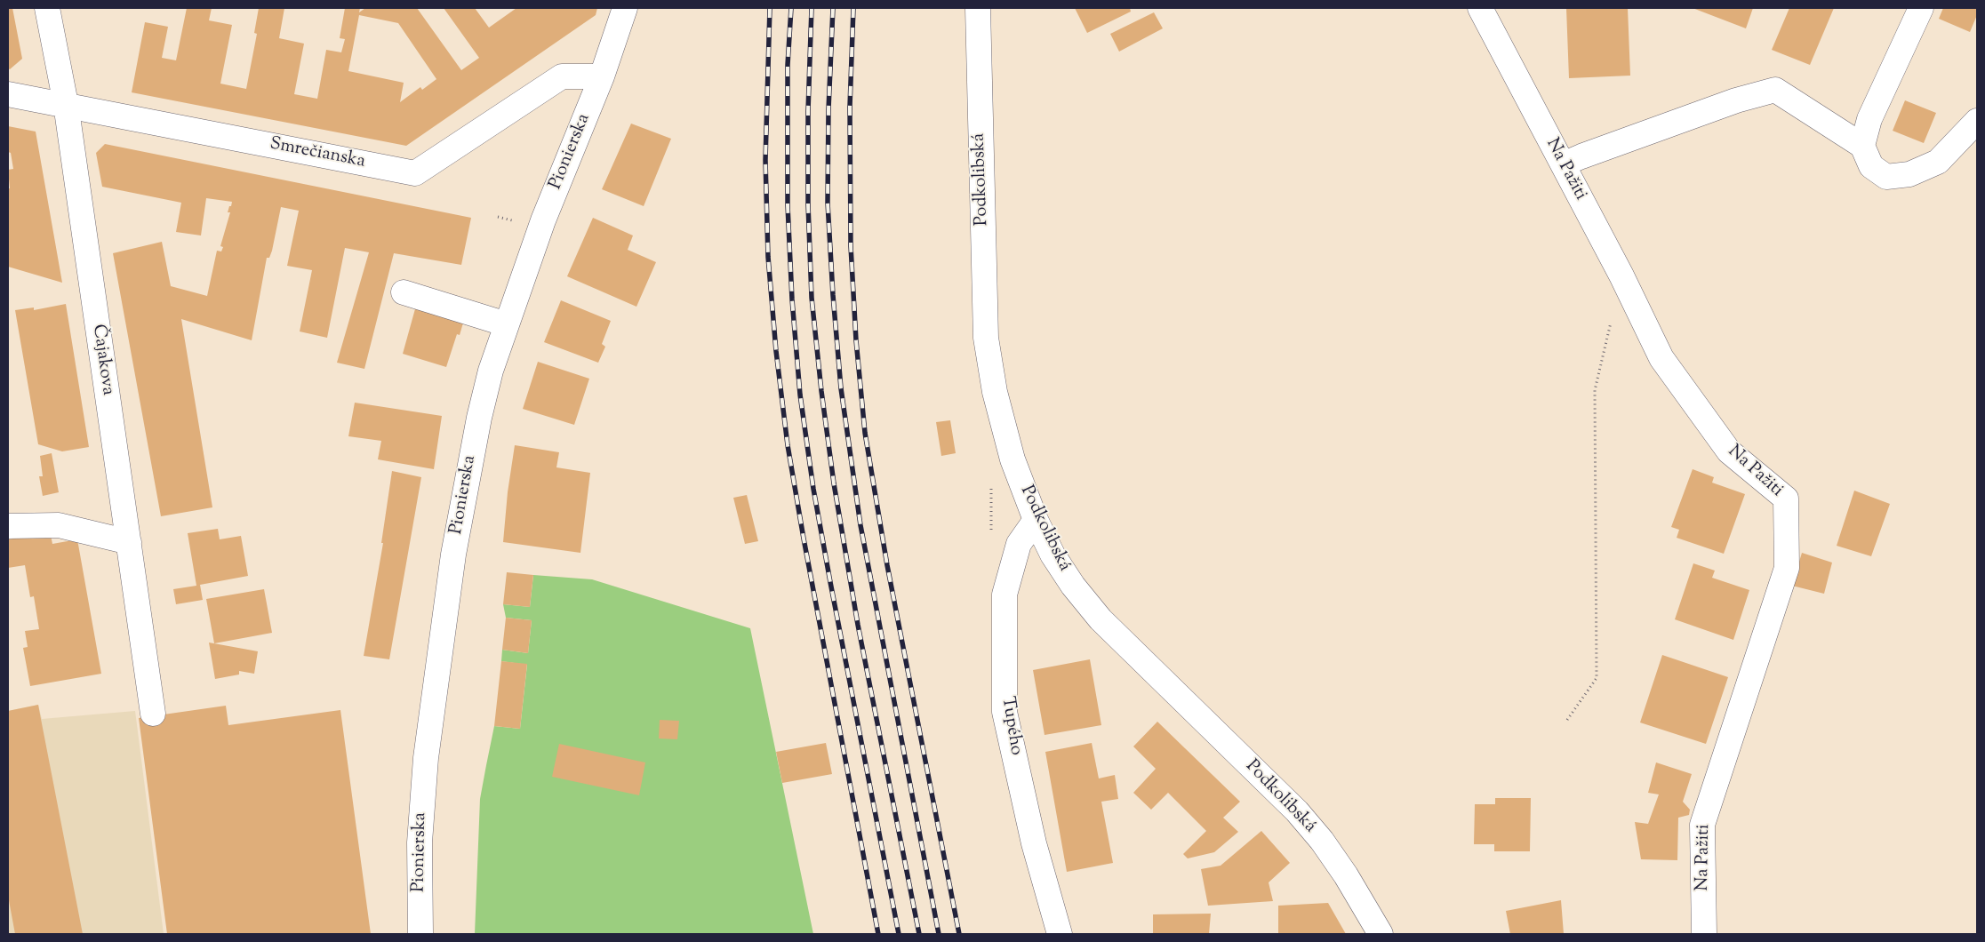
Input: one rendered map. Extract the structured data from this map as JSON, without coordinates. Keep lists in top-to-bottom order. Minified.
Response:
{"streets":{"street":["Pionierska","Smrečianska","Na Pažiti","Podkolibská","Čajakova","Tupého"]},"crossings":[["Pionierska","Smrečianska"],["Smrečianska","Čajakova"],["Podkolibská","Tupého"]]}
